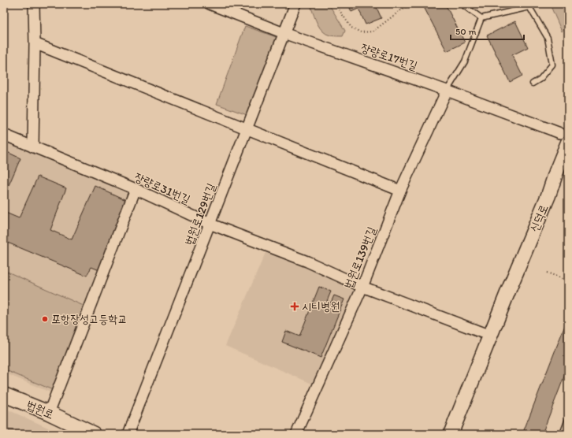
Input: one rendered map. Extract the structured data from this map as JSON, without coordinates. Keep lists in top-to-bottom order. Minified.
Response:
{"streets":{"main road":["신덕로","법원로"],"street":["장량로17번길","장량로31번길","법원로129번길","법원로139번길"]},"crossings":[["장량로17번길","법원로129번길"],["장량로17번길","신덕로"],["장량로17번길","법원로139번길"],["장량로31번길","법원로129번길"],["장량로31번길","신덕로"],["장량로31번길","법원로139번길"]],"places":{"health":["시티병원"],"other":["포항장성고등학교"]},"scale_bar":"50 m"}
